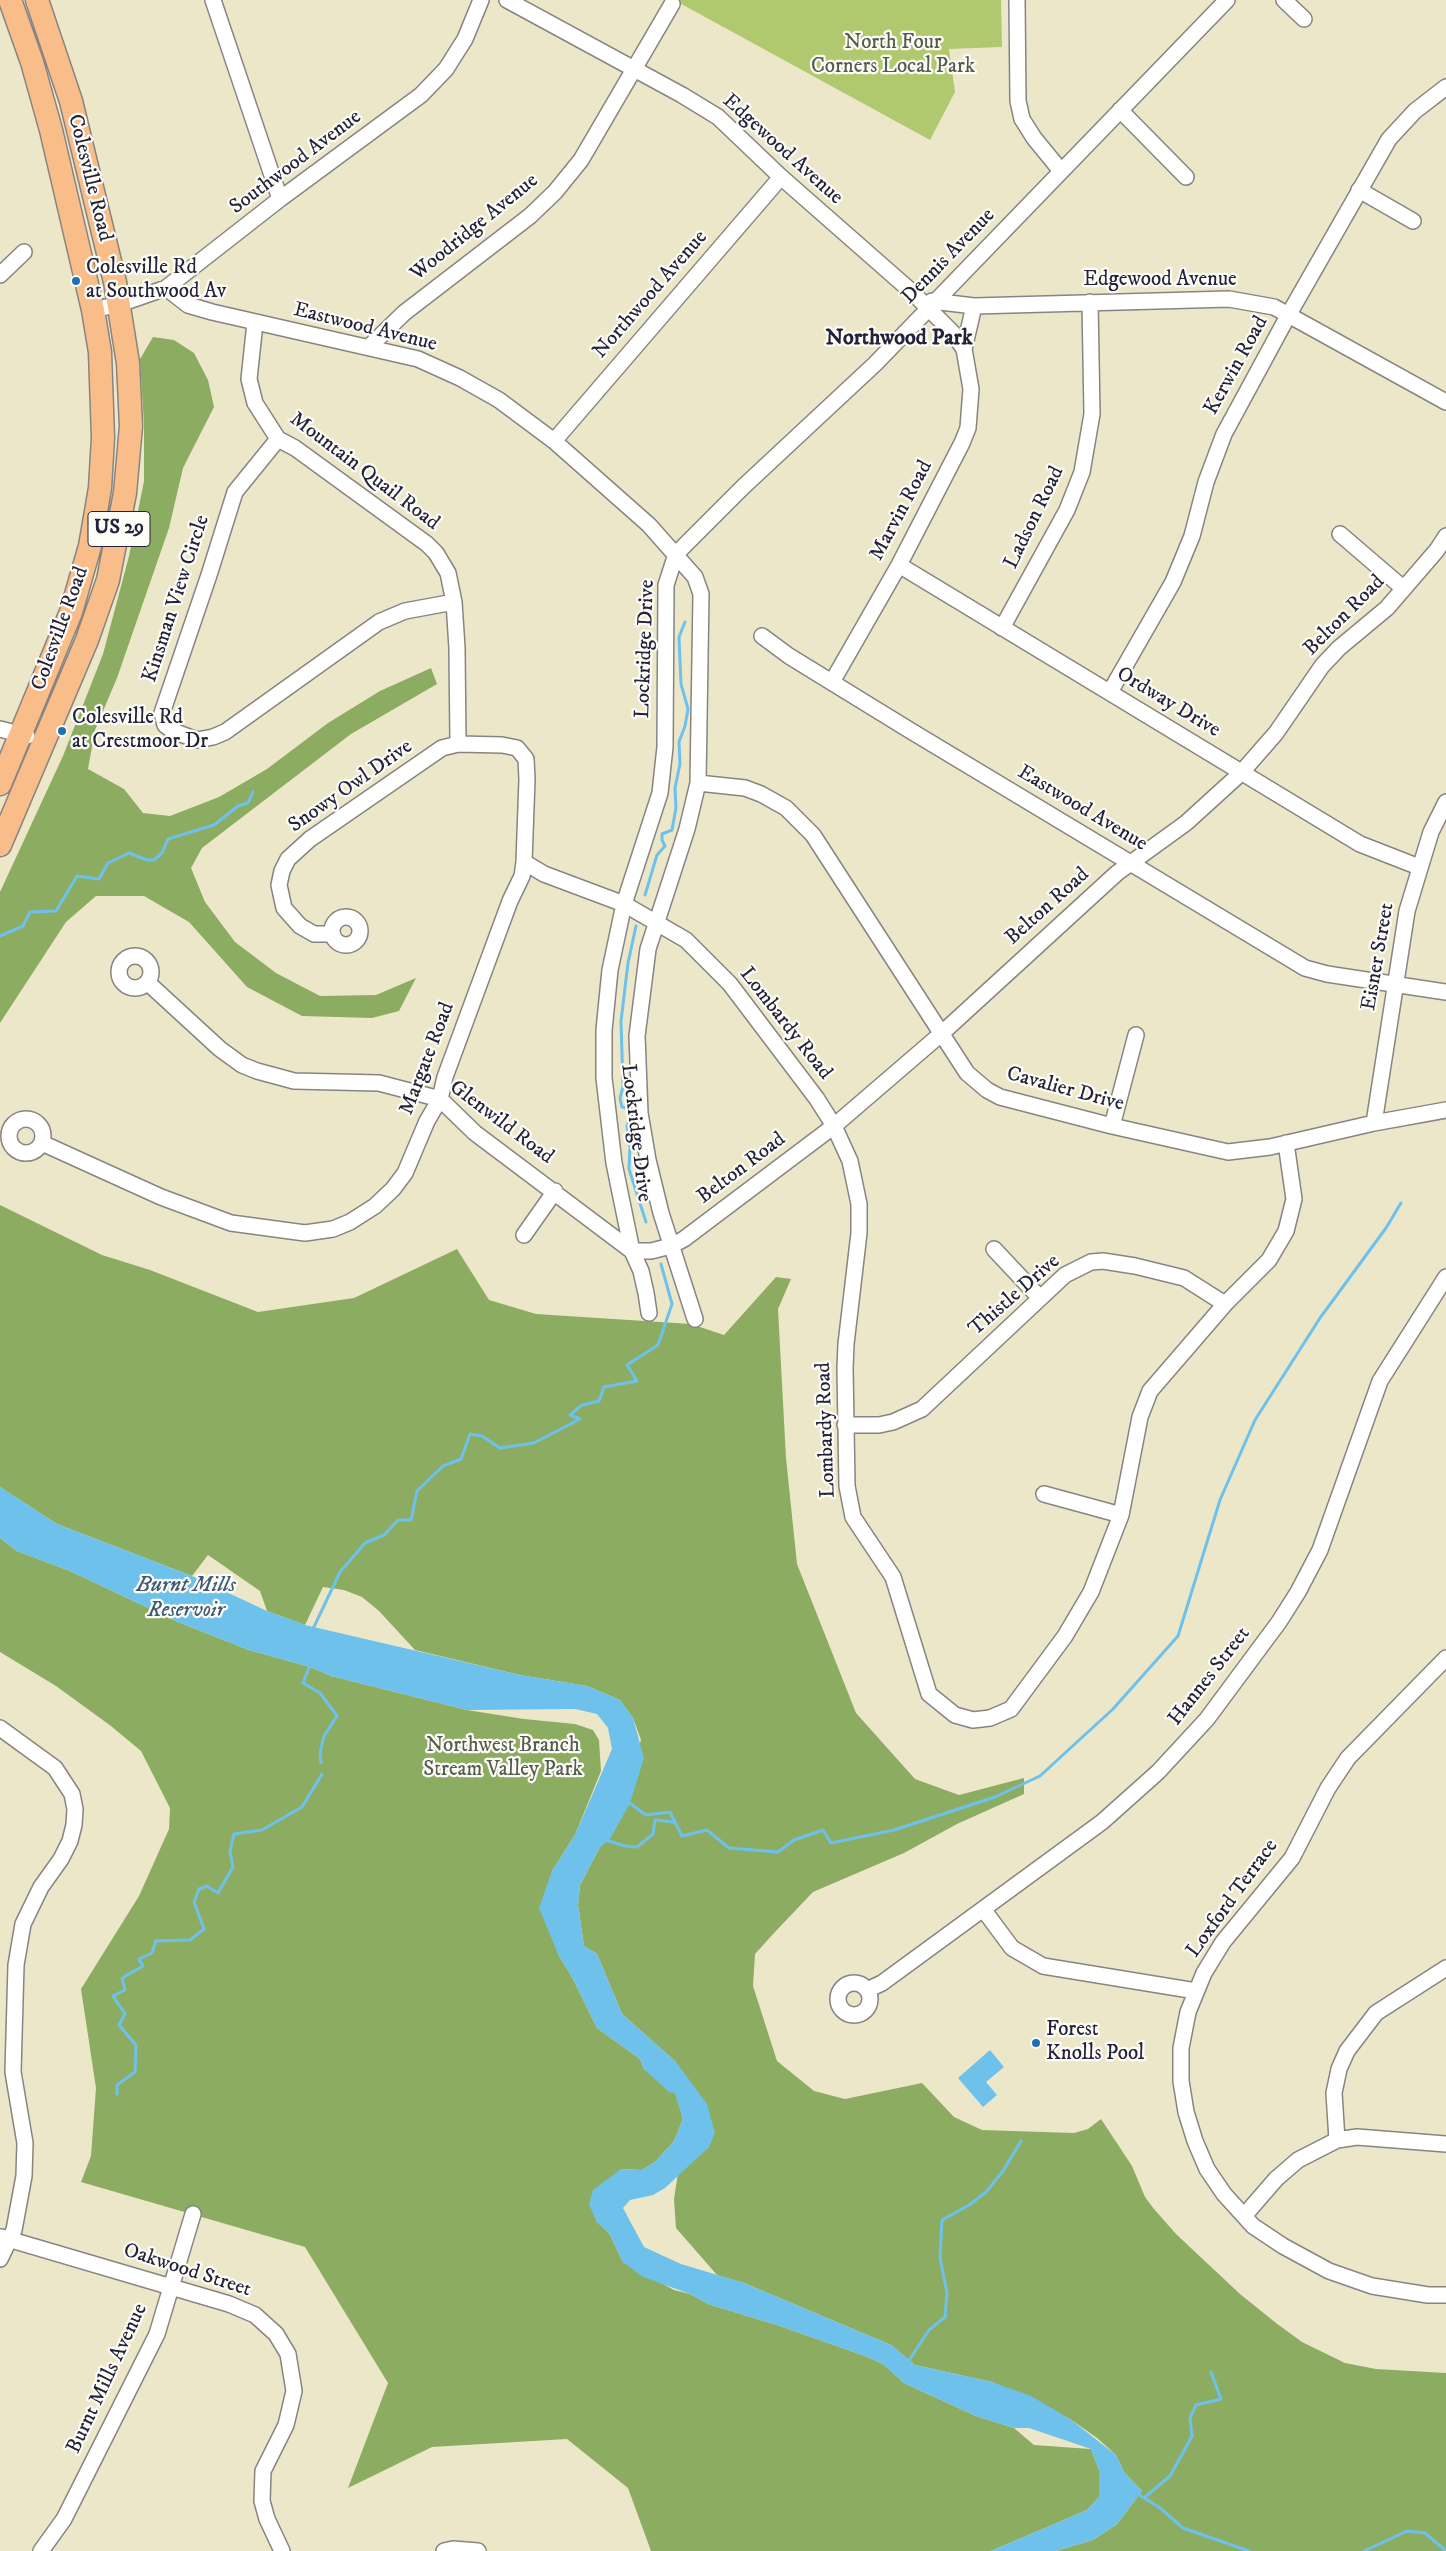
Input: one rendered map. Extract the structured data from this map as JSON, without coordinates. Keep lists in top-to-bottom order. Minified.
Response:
{"streets":{"highway":["Colesville Road","US 29"],"street":["Edgewood Avenue","Southwood Avenue","Woodridge Avenue","Dennis Avenue","Northwood Avenue","Eastwood Avenue","Kerwin Road","Mountain Quail Road","Marvin Road","Ladson Road","Kinsman View Circle","Belton Road","Lockridge Drive","Ordway Drive","Snowy Owl Drive","Eisner Street","Lombardy Road","Margate Road","Cavalier Drive","Glenwild Road","Thistle Drive","Hannes Street","Loxford Terrace","Oakwood Street","Burnt Mills Avenue"]},"crossings":[["Edgewood Avenue","Woodridge Avenue"],["Edgewood Avenue","Dennis Avenue"],["Edgewood Avenue","Northwood Avenue"],["Edgewood Avenue","Kerwin Road"],["Edgewood Avenue","Marvin Road"],["Edgewood Avenue","Ladson Road"],["Southwood Avenue","Colesville Road"],["Southwood Avenue","Eastwood Avenue"],["Woodridge Avenue","Eastwood Avenue"],["Dennis Avenue","Eastwood Avenue"],["Dennis Avenue","Marvin Road"],["Dennis Avenue","Lockridge Drive"],["Northwood Avenue","Eastwood Avenue"],["Eastwood Avenue","Mountain Quail Road"],["Eastwood Avenue","Marvin Road"],["Eastwood Avenue","Belton Road"],["Eastwood Avenue","Lockridge Drive"],["Eastwood Avenue","Eisner Street"],["Kerwin Road","Ordway Drive"],["Mountain Quail Road","Kinsman View Circle"],["Mountain Quail Road","Snowy Owl Drive"],["Mountain Quail Road","Margate Road"],["Marvin Road","Ordway Drive"],["Ladson Road","Ordway Drive"],["Belton Road","Lockridge Drive"],["Belton Road","Ordway Drive"],["Belton Road","Lombardy Road"],["Belton Road","Cavalier Drive"],["Belton Road","Glenwild Road"],["Lockridge Drive","Lombardy Road"],["Lockridge Drive","Cavalier Drive"],["Lockridge Drive","Glenwild Road"],["Ordway Drive","Eisner Street"],["Snowy Owl Drive","Margate Road"],["Eisner Street","Cavalier Drive"],["Lombardy Road","Margate Road"],["Lombardy Road","Cavalier Drive"],["Lombardy Road","Thistle Drive"],["Margate Road","Glenwild Road"],["Oakwood Street","Burnt Mills Avenue"]],"districts":["Northwood Park"],"water":["Burnt Mills Reservoir"],"parks":["North Four Corners Local Park","Northwest Branch Stream Valley Park"],"places":["Colesville Rd at Southwood Av","Colesville Rd at Crestmoor Dr","Forest Knolls Pool"]}
